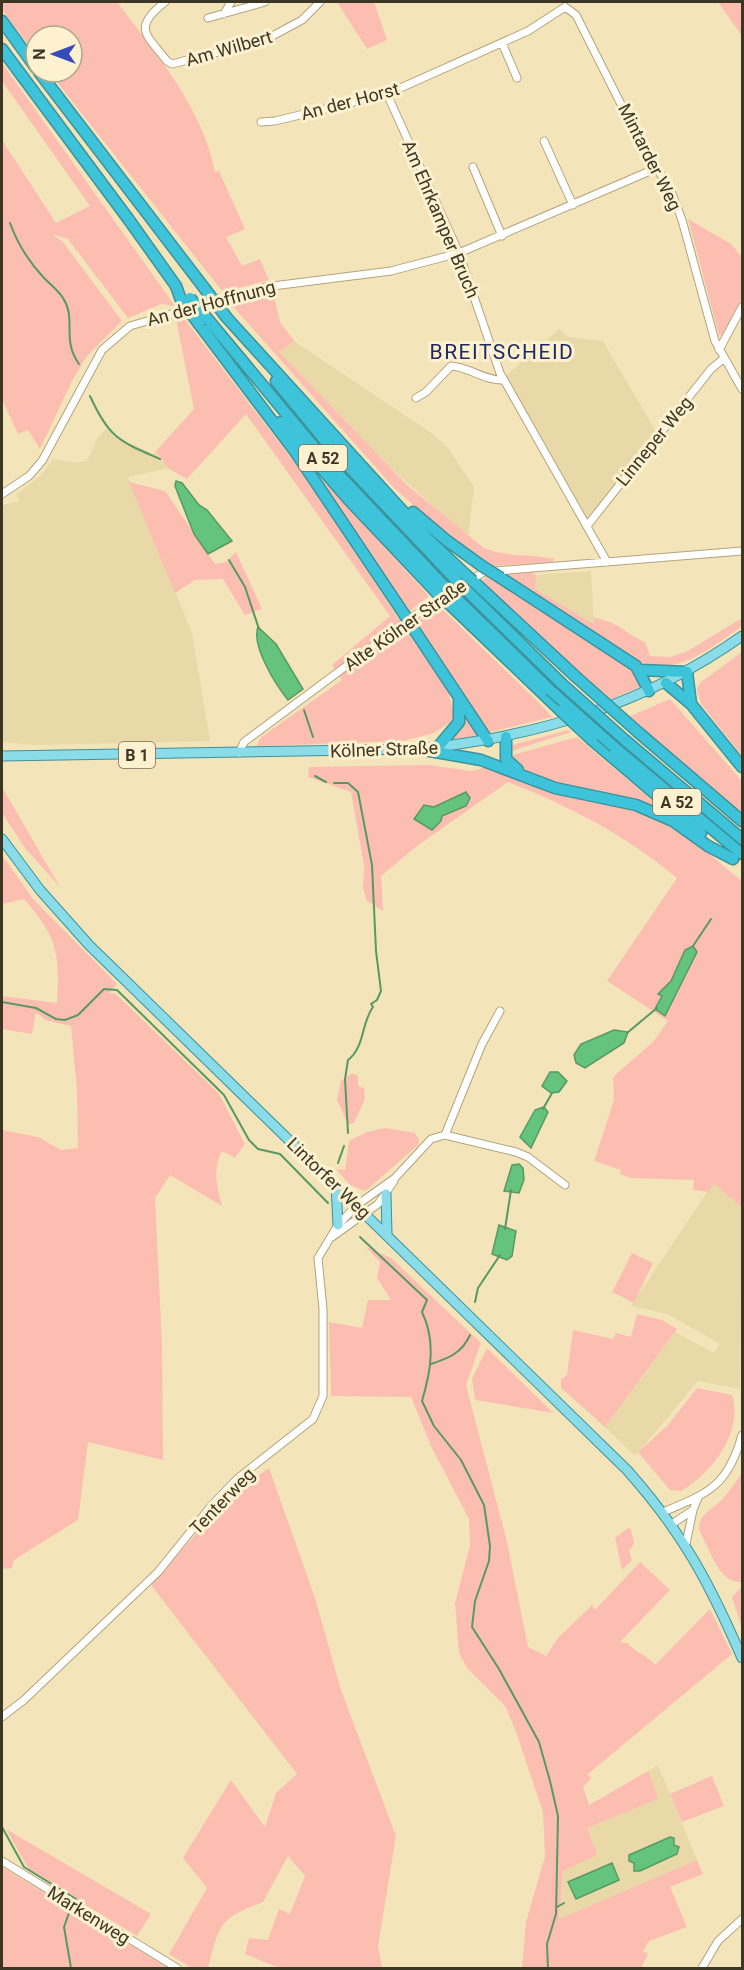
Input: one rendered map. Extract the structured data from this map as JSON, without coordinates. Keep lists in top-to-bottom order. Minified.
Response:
{"streets":{"highway":["A 52"],"main road":["Kölner Straße","B 1","Lintorfer Weg"],"street":["Am Wilbert","An der Horst","Mintarder Weg","Am Ehrkamper Bruch","An der Hoffnung","Linneper Weg","Alte Kölner Straße","Tenterweg","Markenweg"]},"crossings":[["An der Horst","Mintarder Weg"],["An der Horst","Am Ehrkamper Bruch"],["Mintarder Weg","An der Hoffnung"],["Mintarder Weg","Linneper Weg"],["Am Ehrkamper Bruch","An der Hoffnung"],["Am Ehrkamper Bruch","Linneper Weg"],["Am Ehrkamper Bruch","Alte Kölner Straße"],["Alte Kölner Straße","Kölner Straße"],["Lintorfer Weg","Tenterweg"]],"districts":["BREITSCHEID"],"north":"left"}
